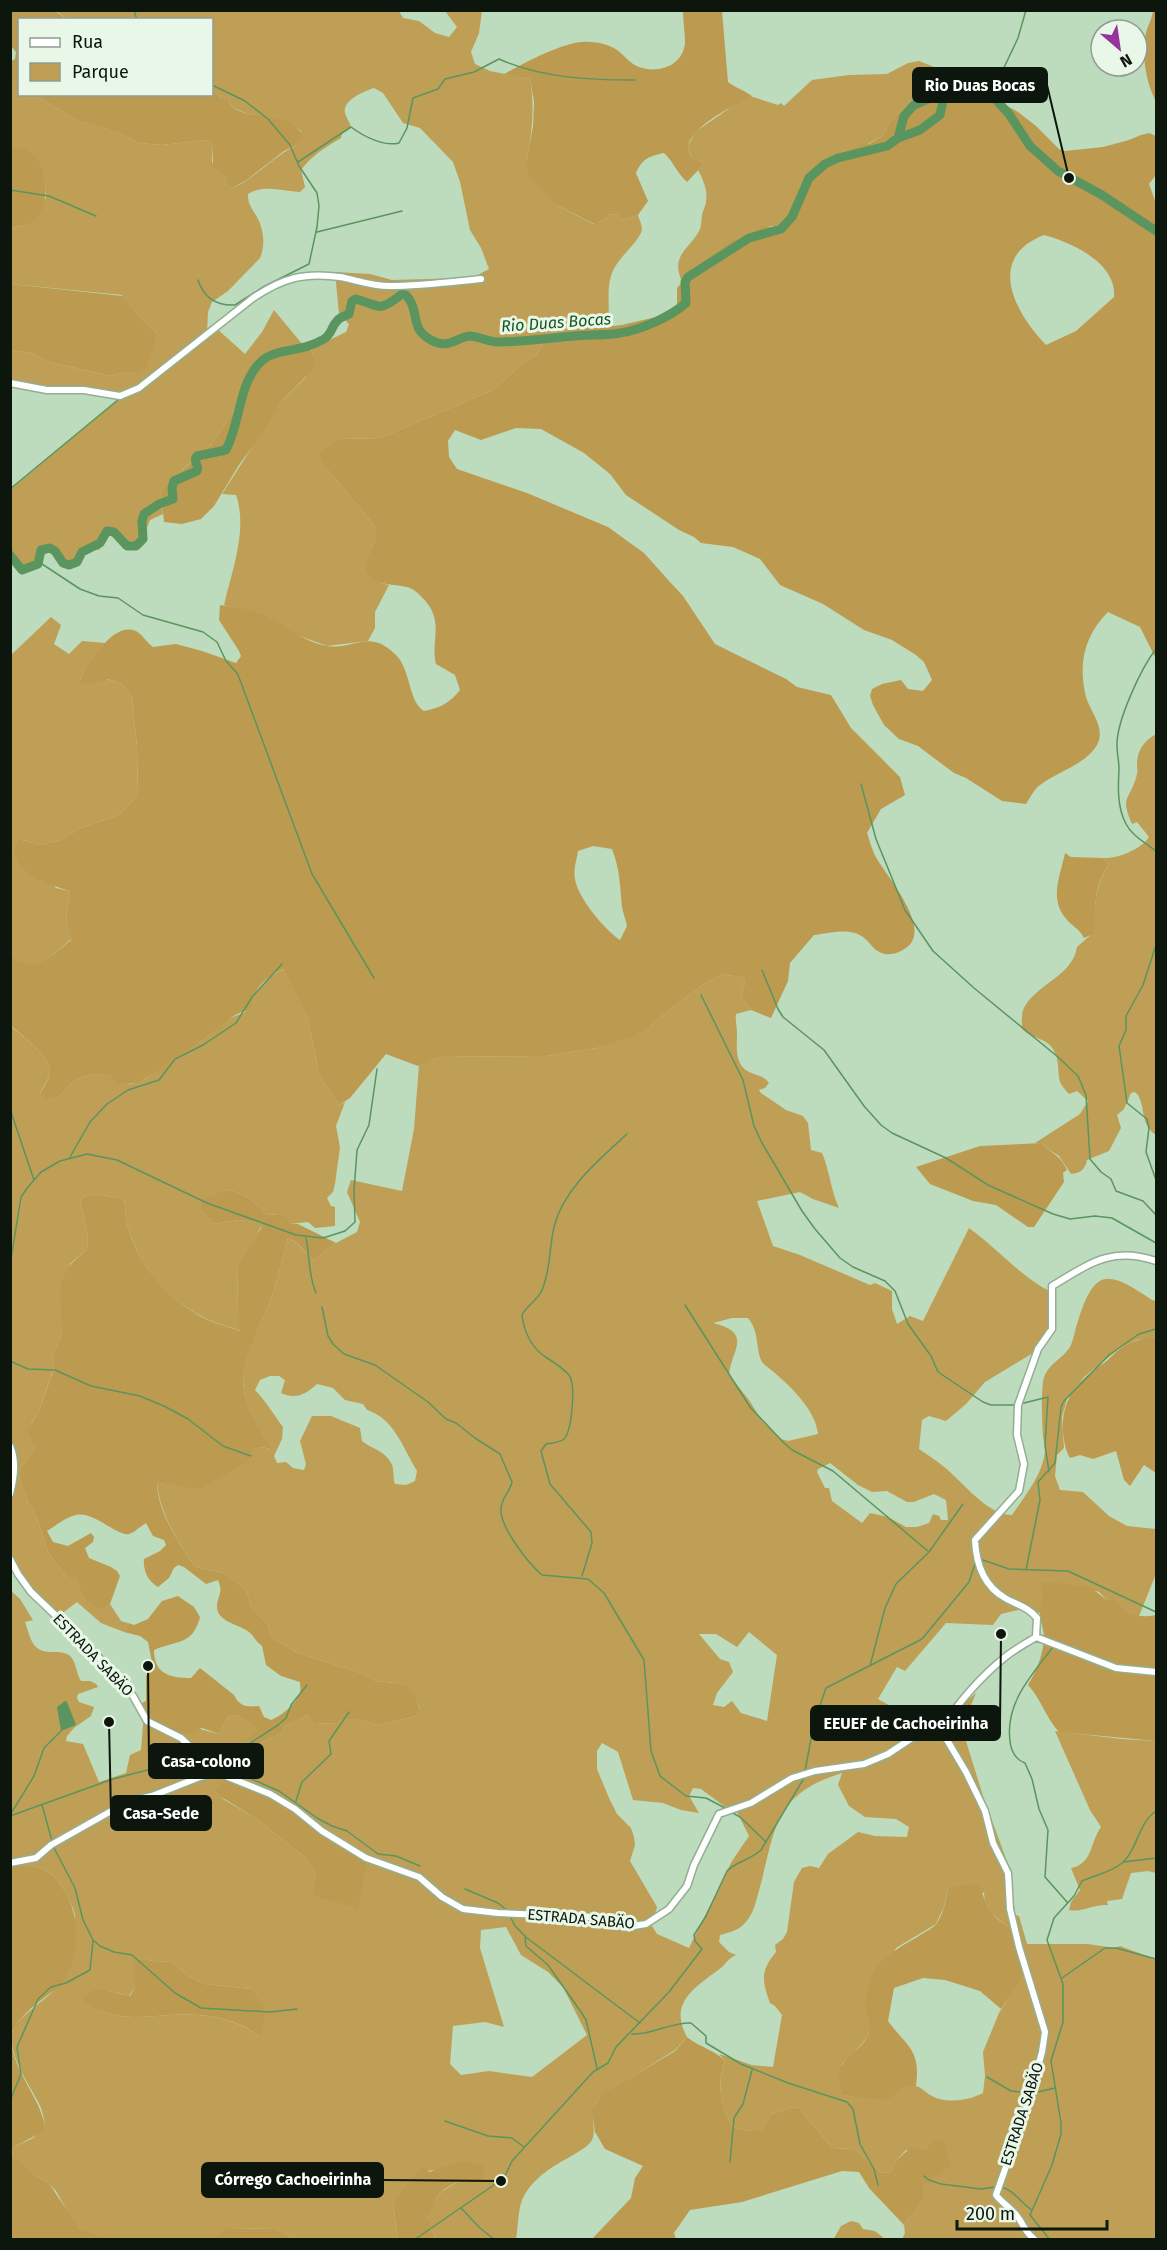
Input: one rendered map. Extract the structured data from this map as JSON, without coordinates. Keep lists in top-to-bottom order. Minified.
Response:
{"streets":{"street":["ESTRADA SABÄO"]},"water":["Rio Duas Bocas"],"places":["Rio Duas Bocas","EEUEF de Cachoeirinha","Casa-colono","Casa-Sede","Córrego Cachoeirinha"],"legend":["Rua","Parque"],"scale_bar":"200 m","north":"bottom right"}
